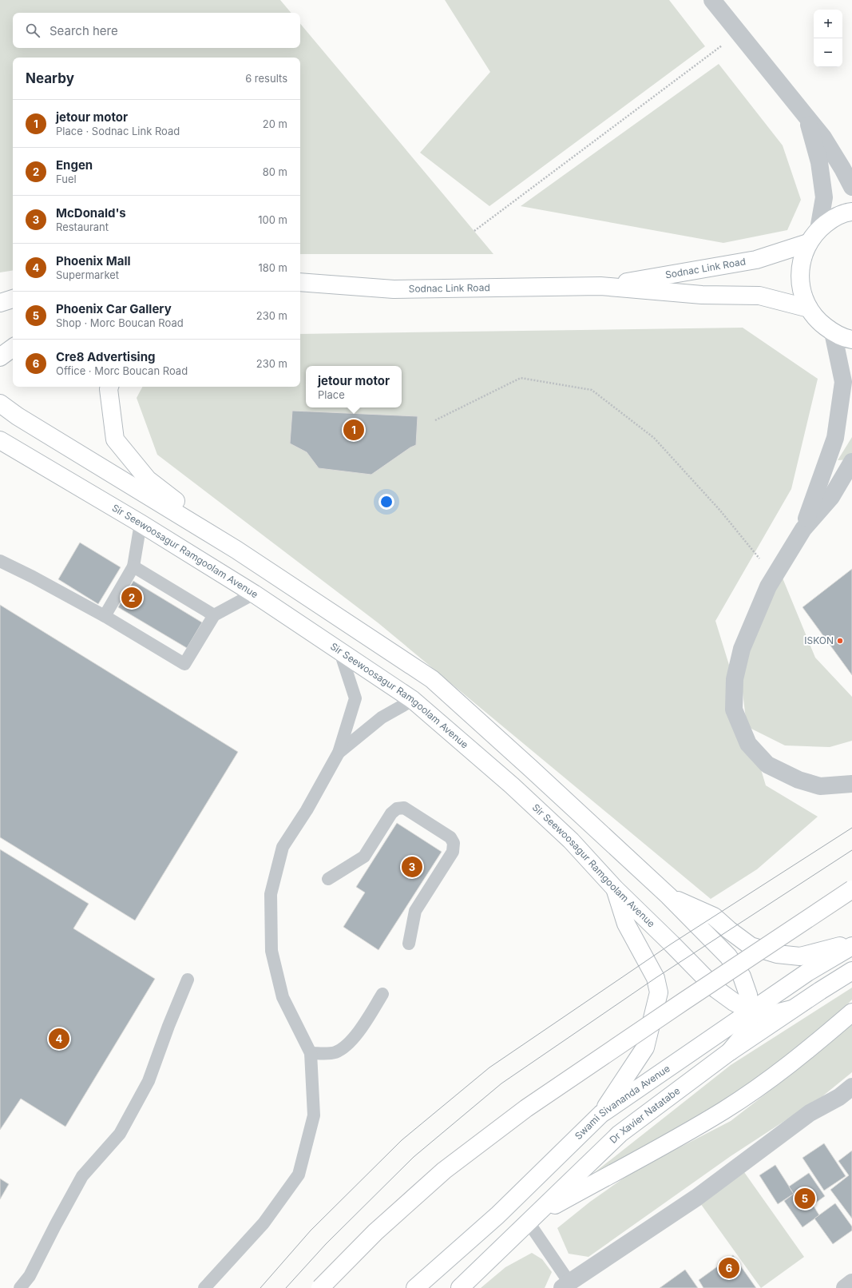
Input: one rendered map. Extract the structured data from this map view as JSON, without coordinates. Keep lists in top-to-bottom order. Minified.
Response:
{"streets":{"main road":["Sodnac Link Road","Sir Seewoosagur Ramgoolam Avenue","Swami Sivananda Avenue","Dr Xavier Natatabe"]},"crossings":[["Sir Seewoosagur Ramgoolam Avenue","Swami Sivananda Avenue"],["Sir Seewoosagur Ramgoolam Avenue","Dr Xavier Natatabe"]],"places":["ISKON"],"page":{"map_buttons":["+","−"],"search":"Search here","heading":["Nearby","6 results"],"list":[{"mark":"1","name":"jetour motor","note":"Place · Sodnac Link Road","value":"20 m"},{"mark":"2","name":"Engen","note":"Fuel","value":"80 m"},{"mark":"3","name":"McDonald's","note":"Restaurant","value":"100 m"},{"mark":"4","name":"Phoenix Mall","note":"Supermarket","value":"180 m"},{"mark":"5","name":"Phoenix Car Gallery","note":"Shop · Morc Boucan Road","value":"230 m"},{"mark":"6","name":"Cre8 Advertising","note":"Office · Morc Boucan Road","value":"230 m"}],"popup":["jetour motor","Place"],"pins":["1","2","3","4","5","6"]}}
